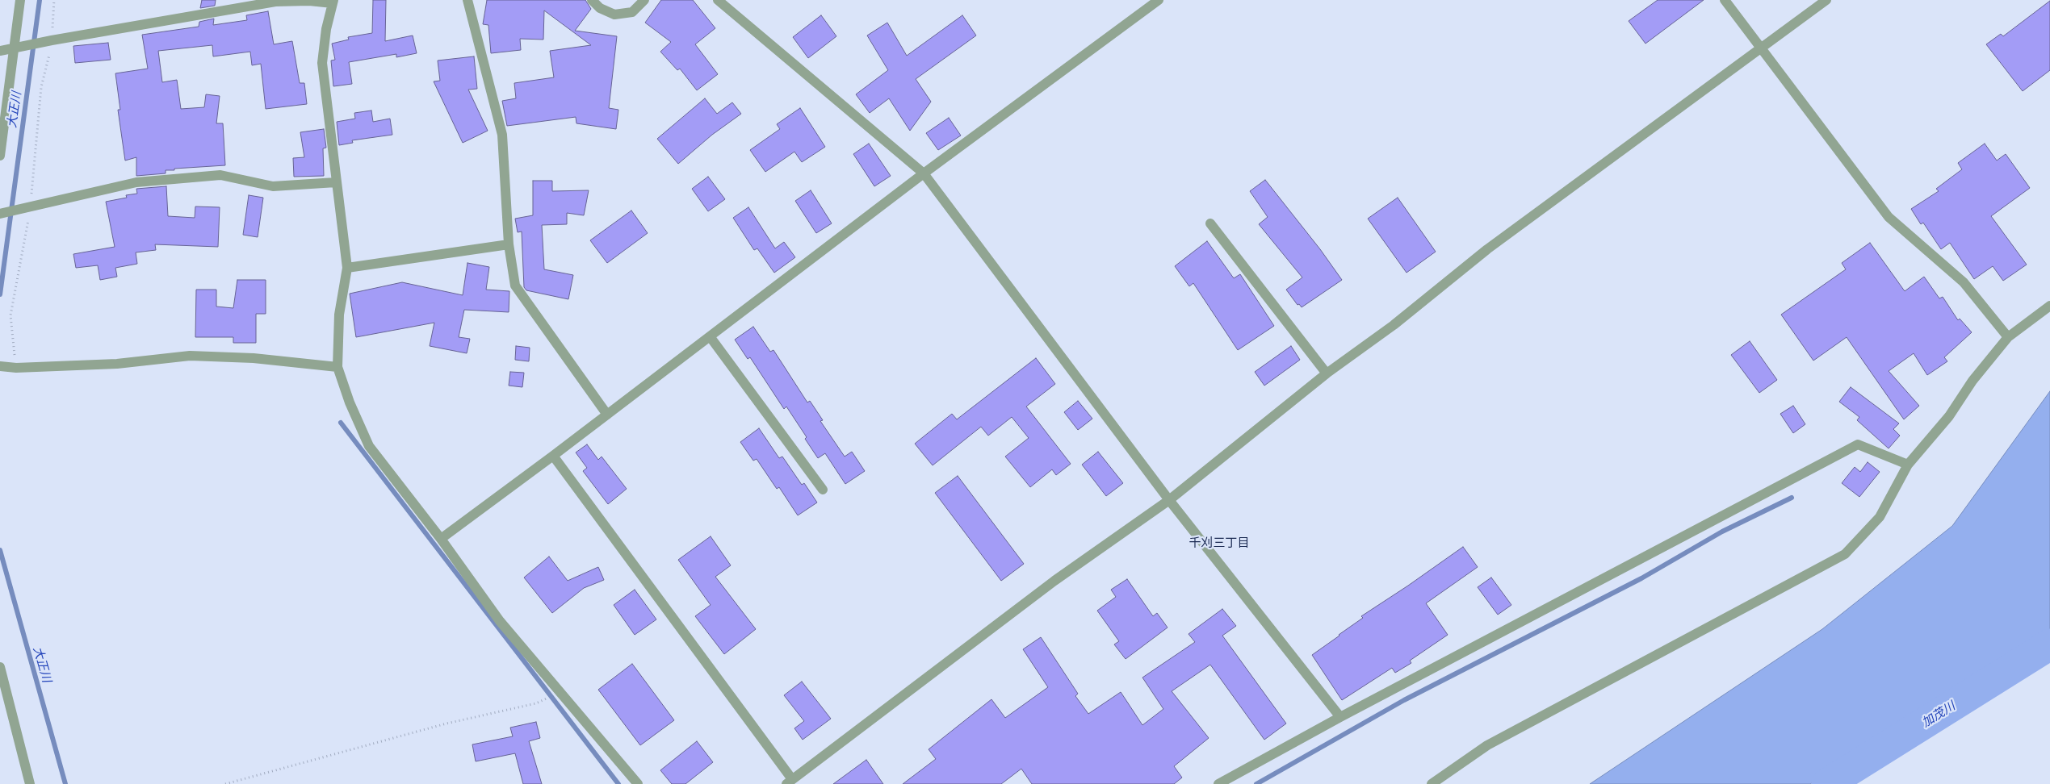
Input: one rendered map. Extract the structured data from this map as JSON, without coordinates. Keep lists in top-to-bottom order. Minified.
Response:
{"districts":["千刈三丁目"],"water":["大正川","加茂川"]}
